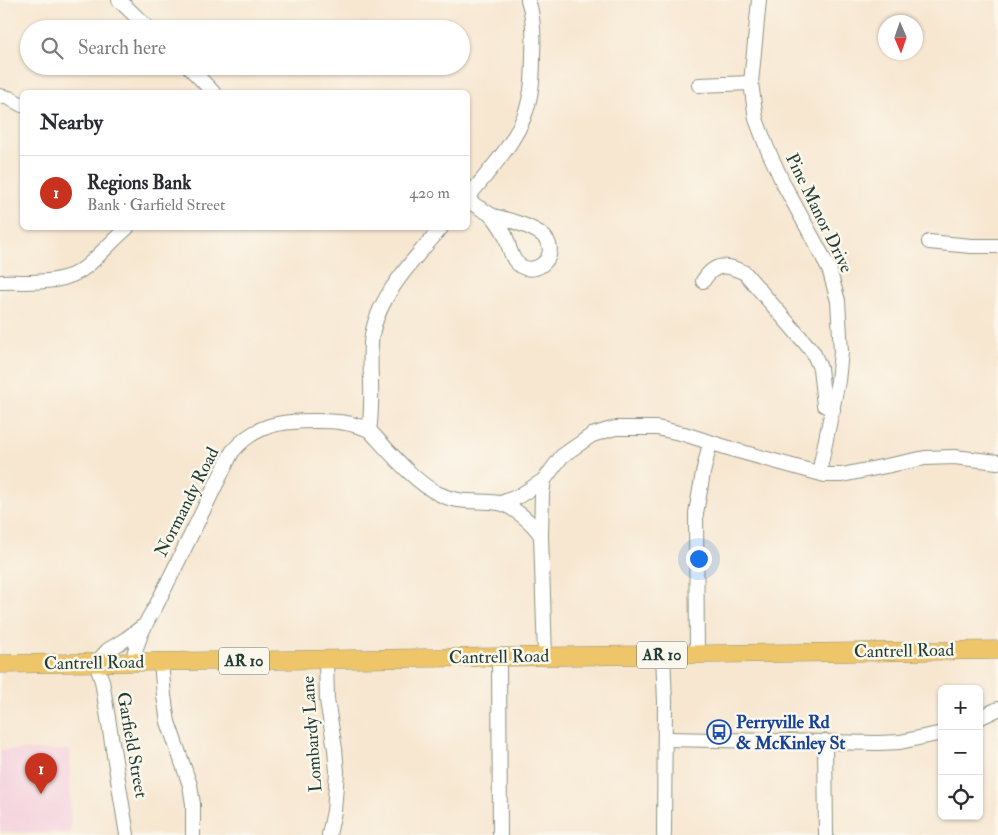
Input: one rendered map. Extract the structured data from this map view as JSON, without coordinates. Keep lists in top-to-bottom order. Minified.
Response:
{"streets":{"main road":["Cantrell Road","AR 10"],"street":["Pine Manor Drive","Normandy Road","Lombardy Lane","Garfield Street"]},"crossings":[["Normandy Road","Cantrell Road"],["Normandy Road","Garfield Street"],["Cantrell Road","Lombardy Lane"],["Cantrell Road","Garfield Street"]],"places":{"bus stop":["Perryville Rd & McKinley St"]},"north":"bottom","page":{"search":"Search here","heading":"Nearby","list":[{"mark":"1","name":"Regions Bank","note":"Bank · Garfield Street","value":"420 m"}],"map_buttons":["+","−"],"pins":"1"}}
